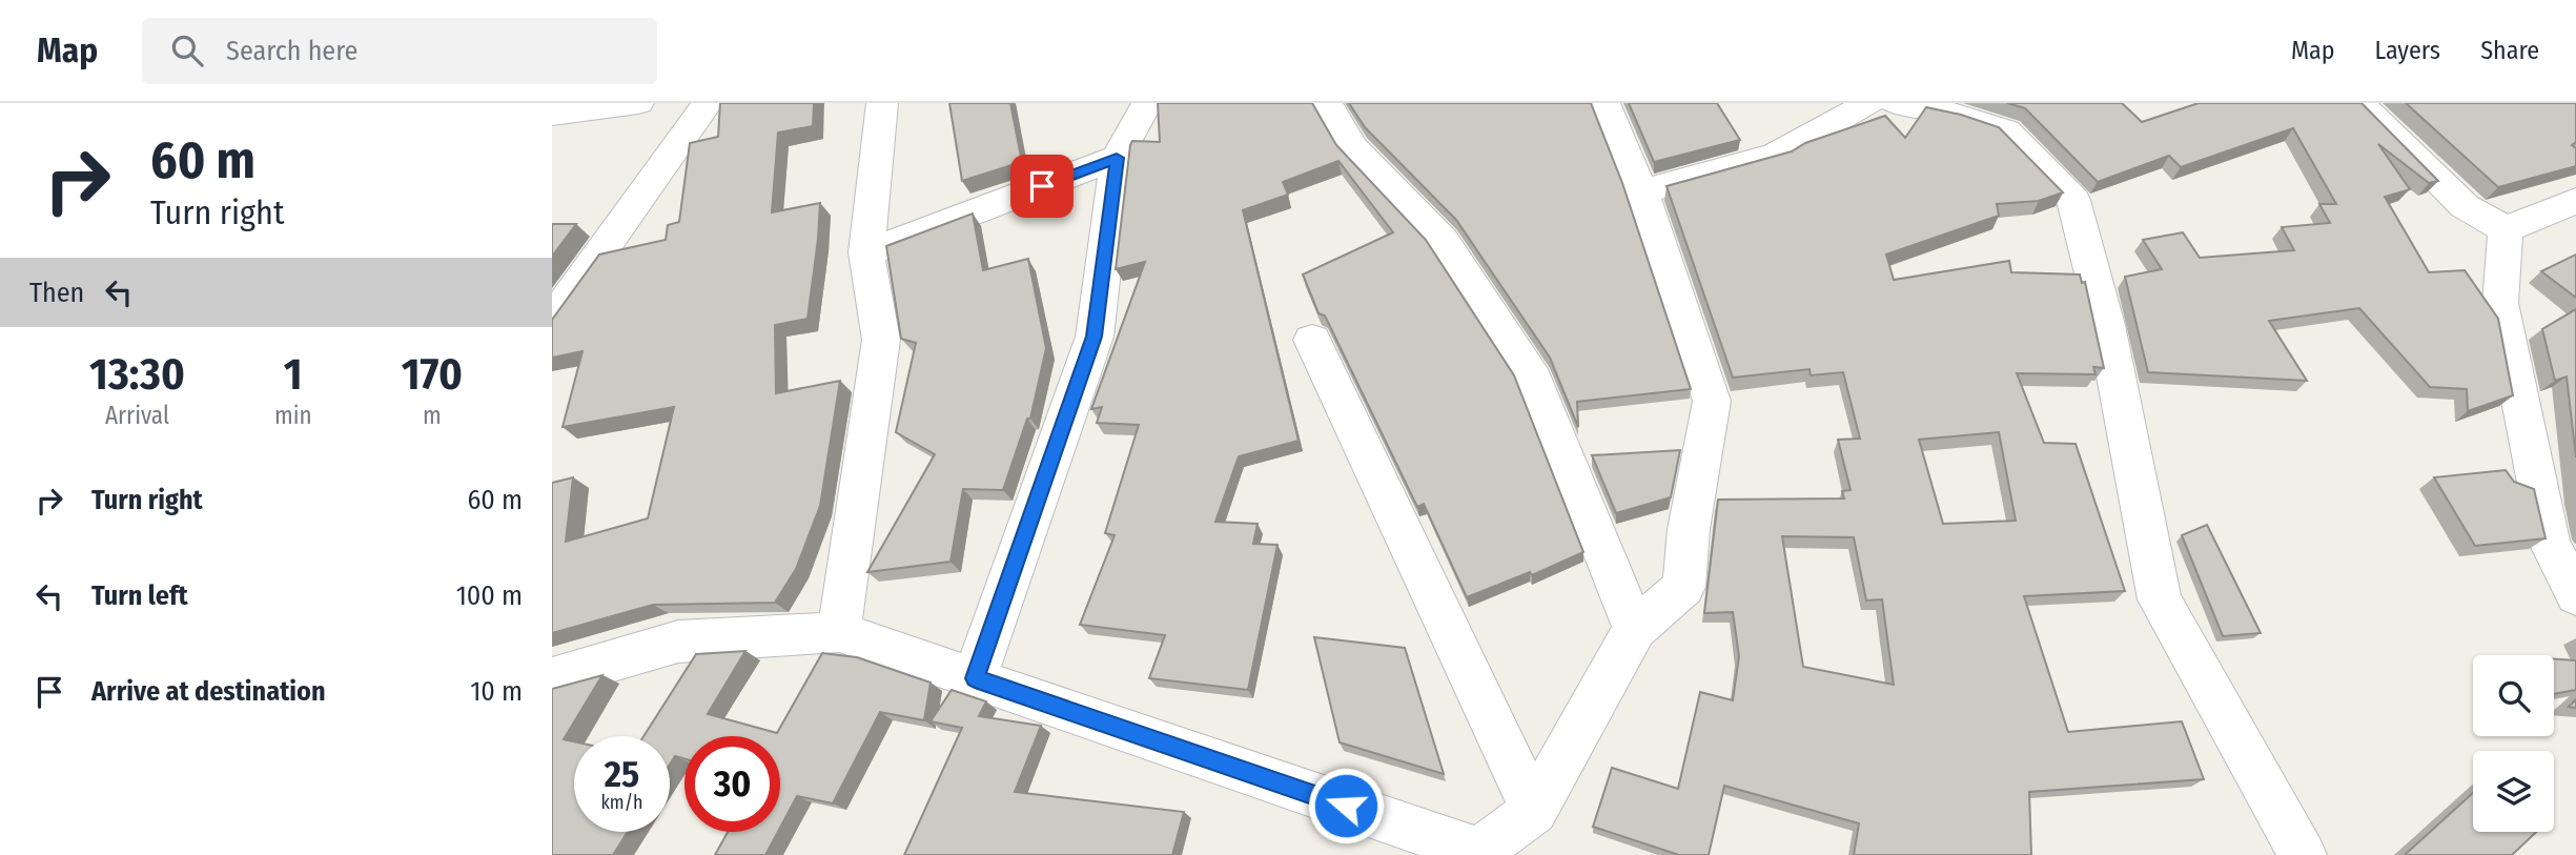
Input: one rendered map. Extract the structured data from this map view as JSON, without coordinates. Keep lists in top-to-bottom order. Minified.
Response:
{"page":{"header":"Map","search":"Search here","nav":["Map","Layers","Share"],"turn":["60 m","Turn right"],"then":"Then","eta":["13:30","Arrival","1","min","170","m"],"list":[{"name":"Turn right","value":"60 m"},{"name":"Turn left","value":"100 m"},{"name":"Arrive at destination","value":"10 m"}],"speed":"25 km/h","limit":"30"}}
